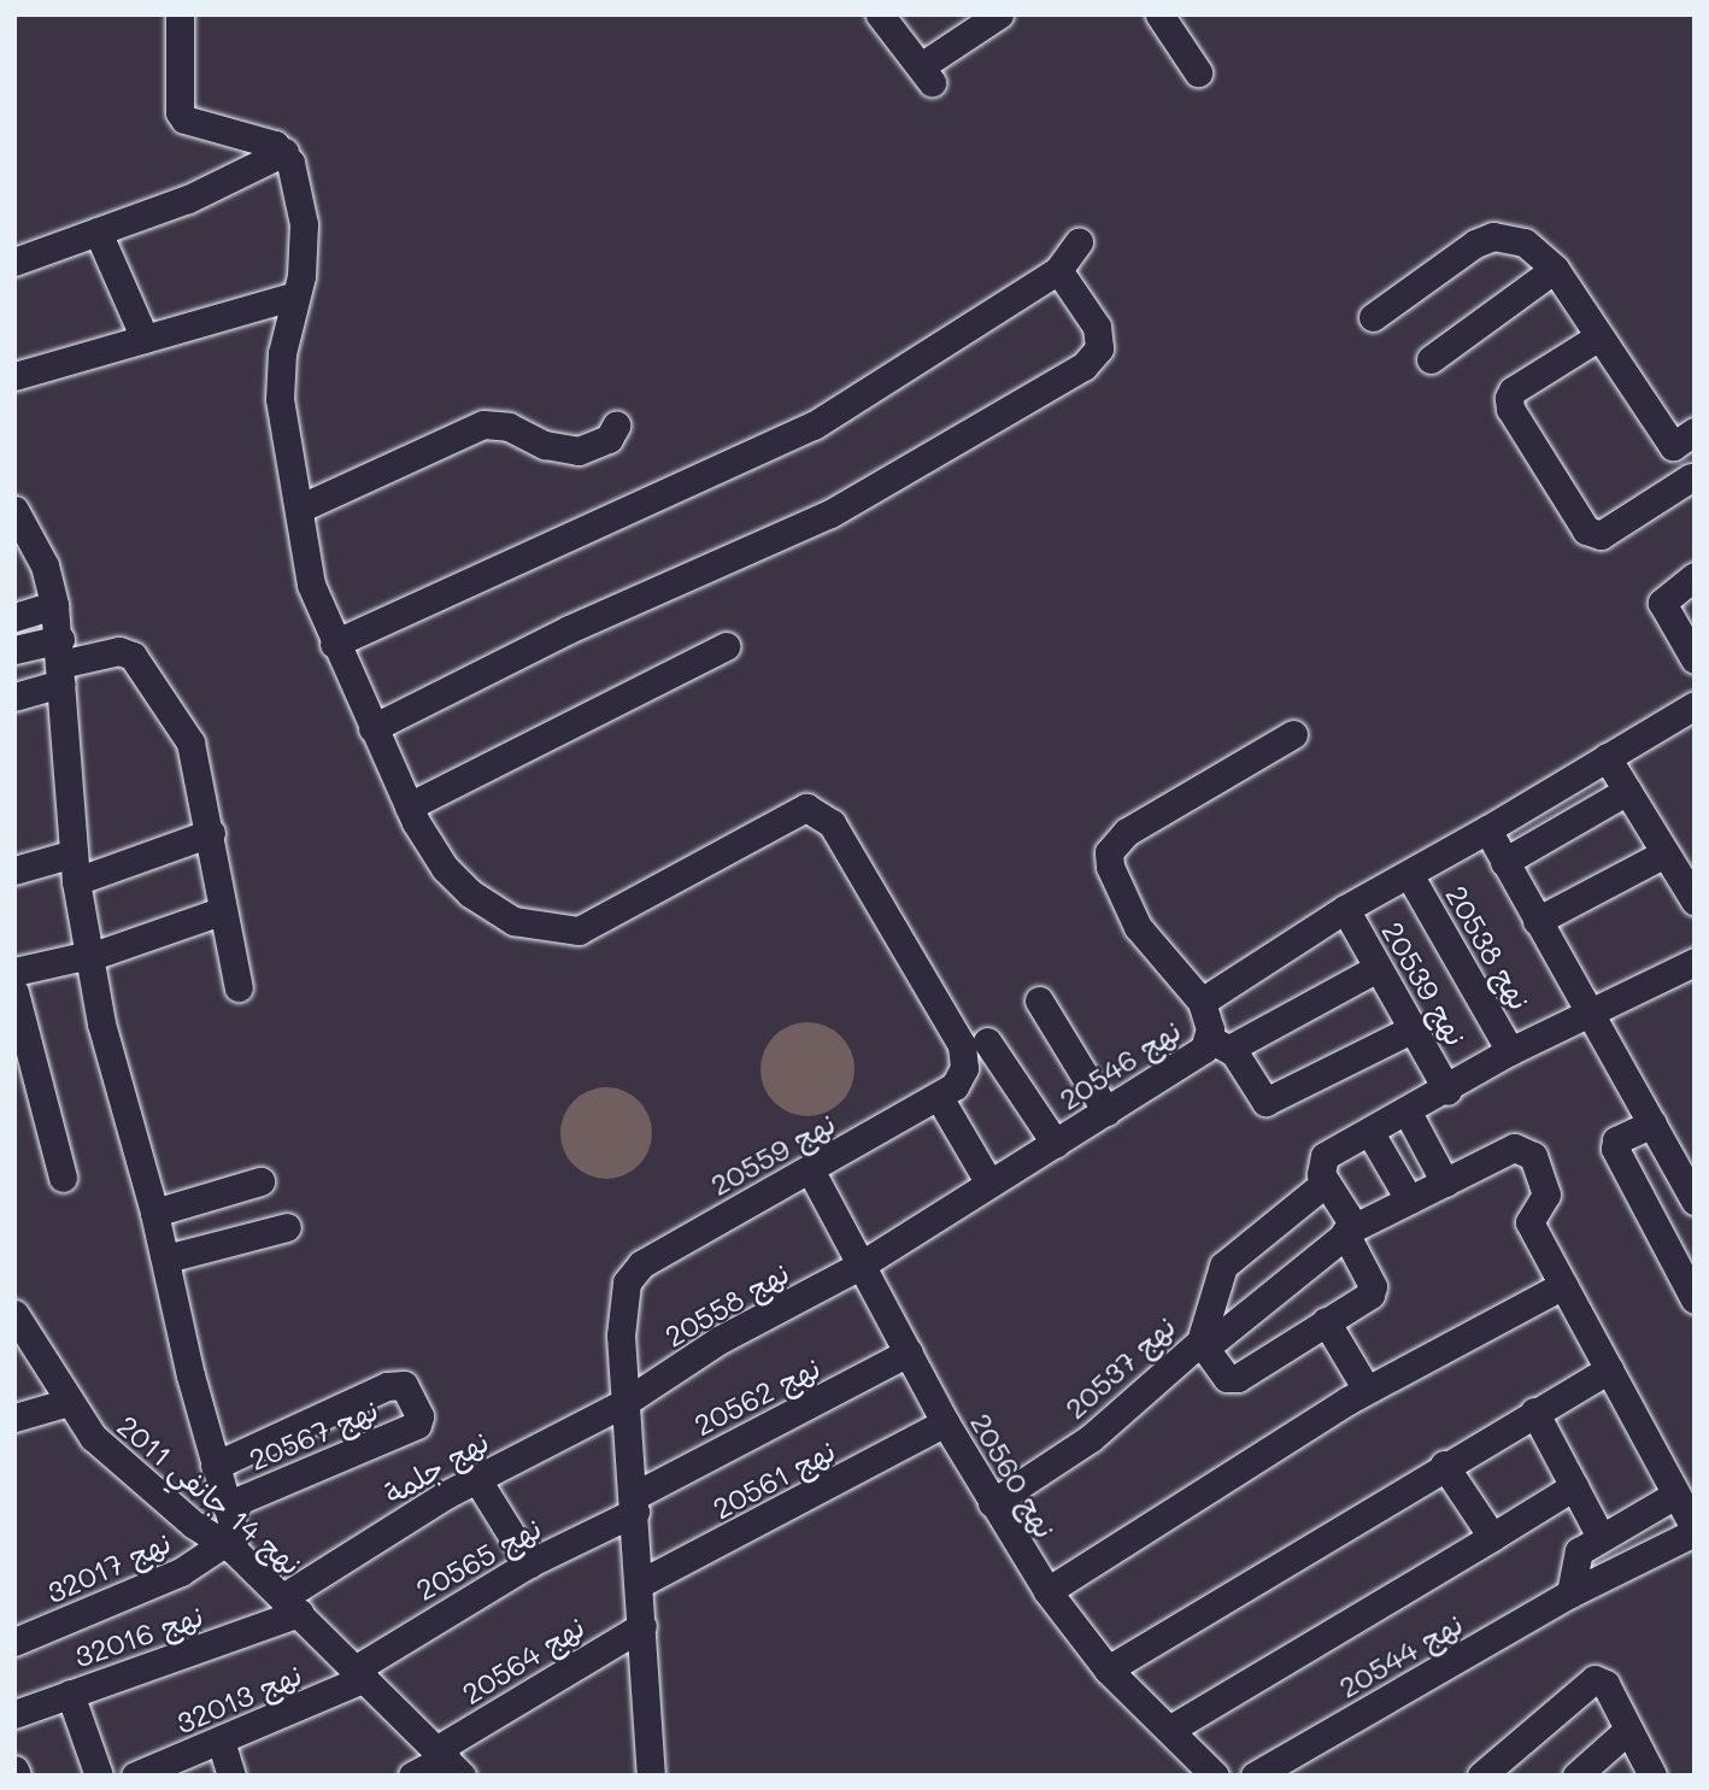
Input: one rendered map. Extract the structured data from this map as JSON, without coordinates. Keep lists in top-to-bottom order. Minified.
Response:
{"streets":{"street":["نهج 20538","نهج 20539","نهج 20546","نهج 20559","نهج 20558","نهج 20537","نهج 20562","نهج 20567","نهج جلمة","نهج 20560","نهج 20561","نهج 14 جانفي 2011","نهج 20565","نهج 32017","نهج 32016","نهج 20544","نهج 20564","نهج 32013"]},"crossings":[["نهج 20546","نهج 20558"],["نهج 20546","نهج 20560"],["نهج 20559","نهج 20558"],["نهج 20559","نهج جلمة"],["نهج 20559","نهج 20560"],["نهج 20558","نهج جلمة"],["نهج 20558","نهج 20560"],["نهج 20537","نهج 20560"],["نهج 20562","نهج 20560"],["نهج 20562","نهج 20565"],["نهج جلمة","نهج 14 جانفي 2011"],["نهج جلمة","نهج 32016"],["نهج 20560","نهج 20561"],["نهج 14 جانفي 2011","نهج 20565"],["نهج 14 جانفي 2011","نهج 32017"],["نهج 14 جانفي 2011","نهج 32016"],["نهج 14 جانفي 2011","نهج 20564"],["نهج 14 جانفي 2011","نهج 32013"],["نهج 20565","نهج 32013"]]}
